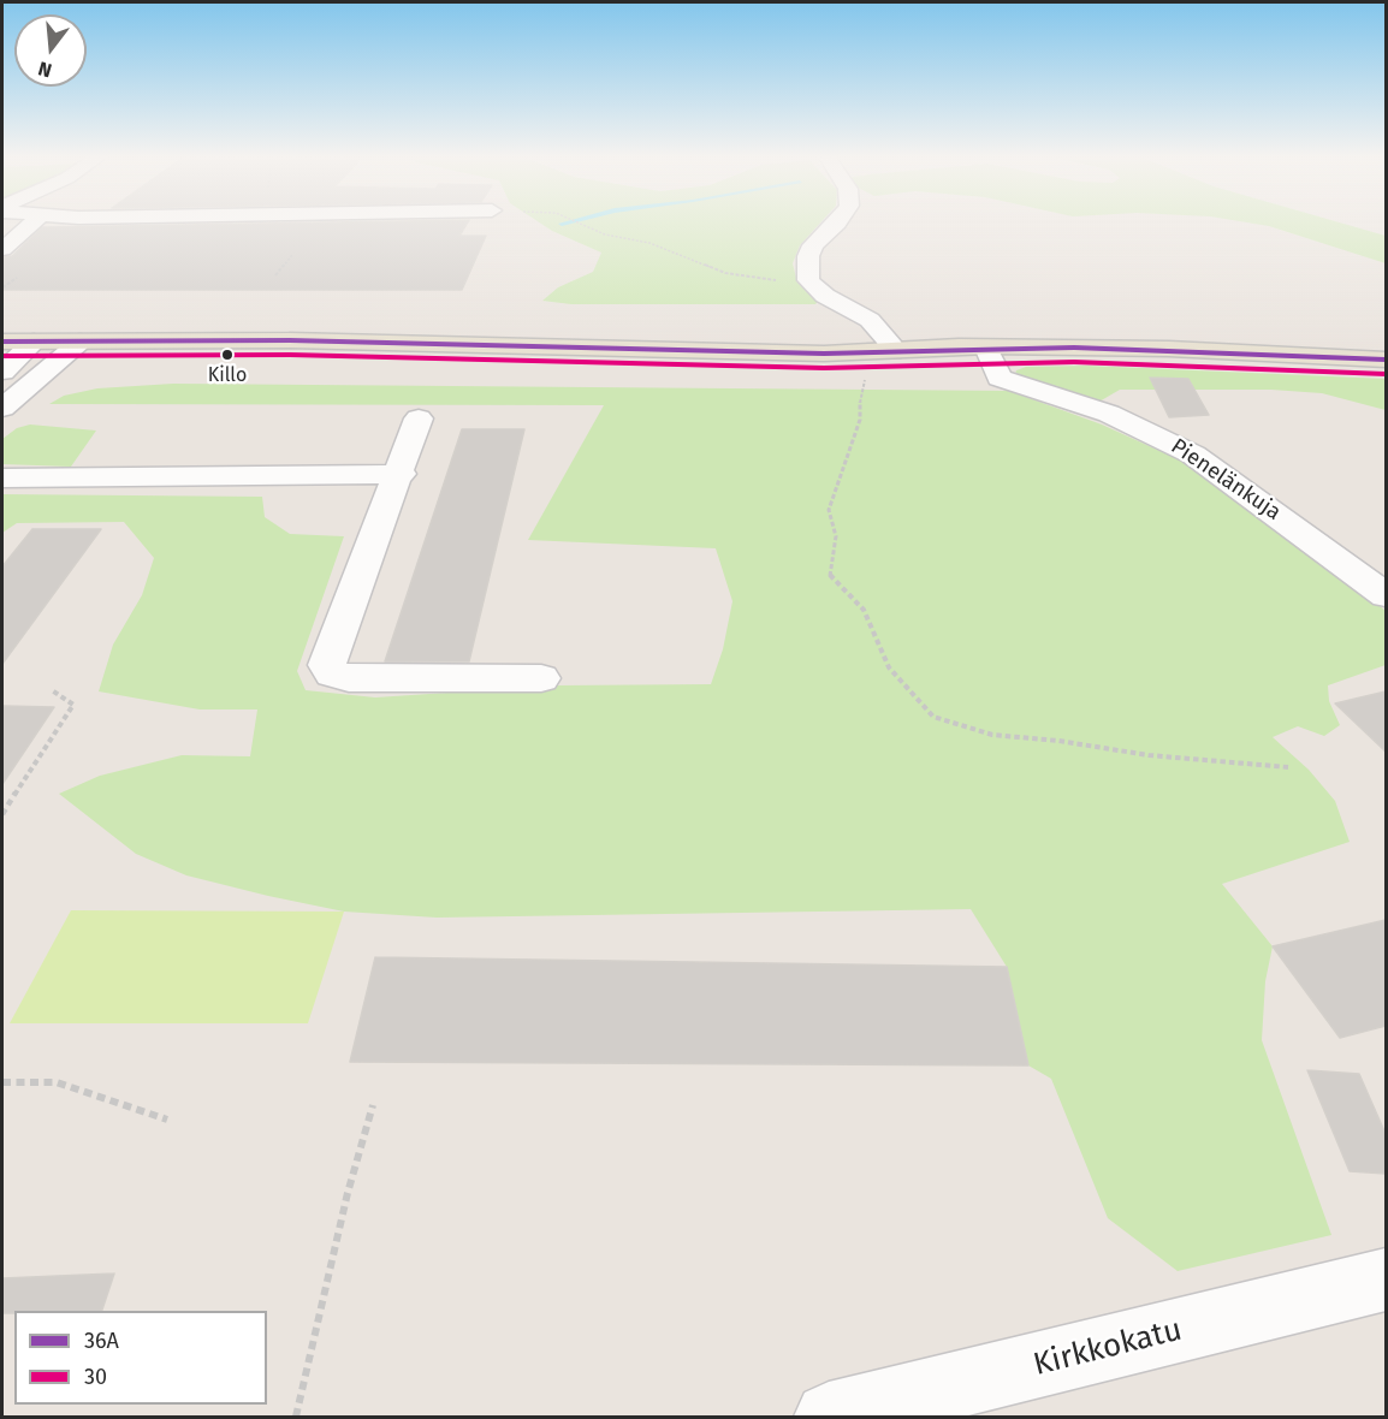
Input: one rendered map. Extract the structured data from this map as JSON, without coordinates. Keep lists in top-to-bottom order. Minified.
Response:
{"streets":{"street":["Pienelänkuja","Kirkkokatu"]},"places":["Killo"],"lines":["transit line 36A","transit line 30"],"legend":["36A","30"],"north":"bottom"}
